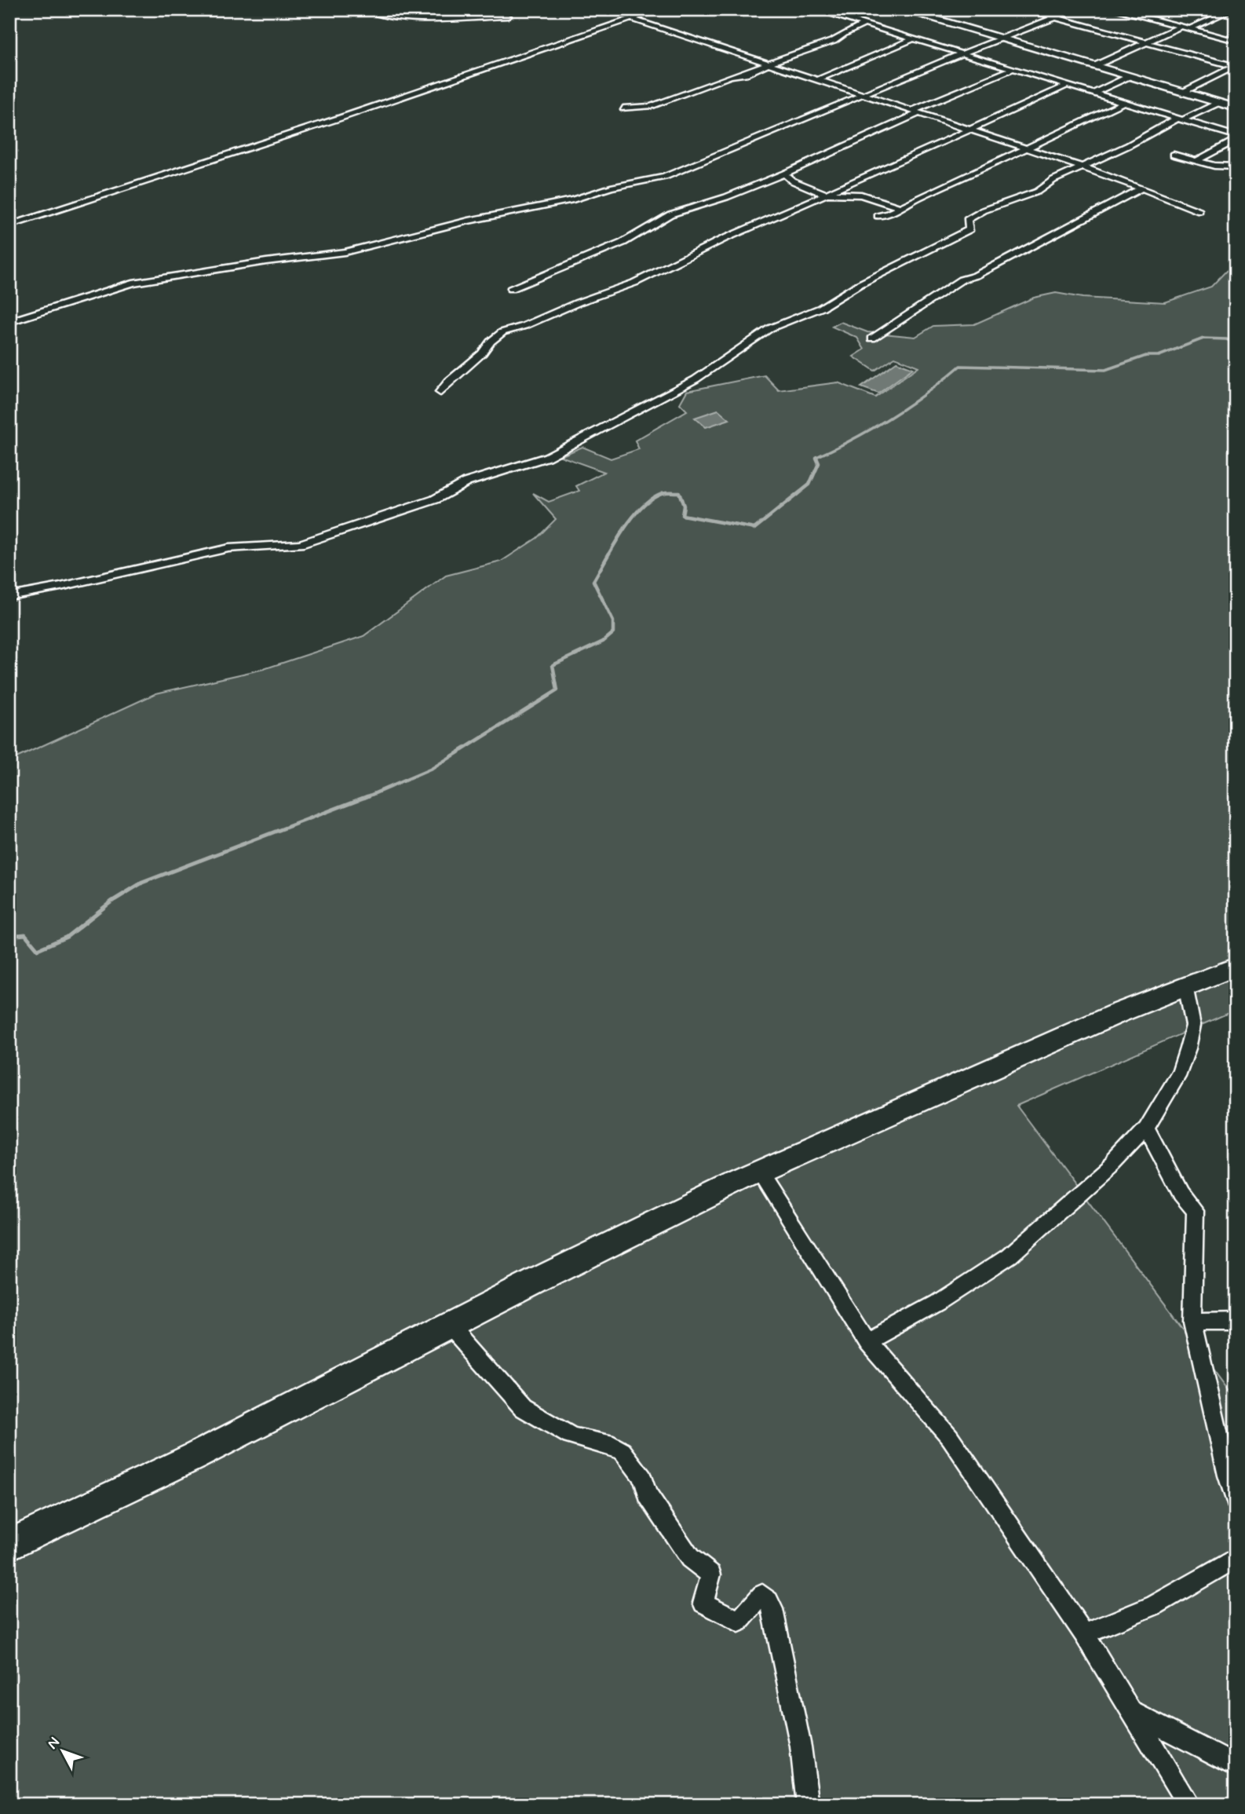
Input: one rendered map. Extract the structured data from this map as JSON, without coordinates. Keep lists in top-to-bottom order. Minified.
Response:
{"north":"top left"}
